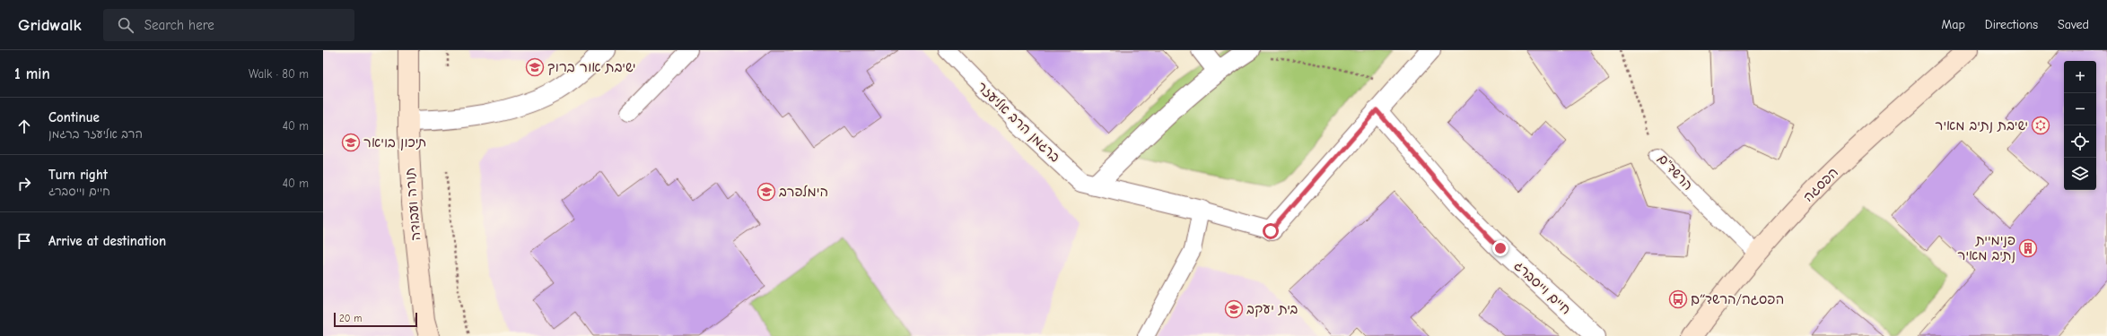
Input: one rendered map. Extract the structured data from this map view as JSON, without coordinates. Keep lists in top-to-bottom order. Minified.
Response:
{"streets":{"street":["ברגמן הרב אליעזר","הפסגה","תורה ועבודה","חיים וייסברג"],"lane":["הרשד\"ם"]},"crossings":[["הרשד\"ם","הפסגה"]],"places":{"school or university":["ישיבת אור ברוך","תיכון בויאר","הימלפרב","בית יעקב"],"synagogue":["ישיבת נתיב מאיר"],"building":["פנימיית נתיב מאיר"],"bus stop":["הפסגה/הרשד״ם"]},"scale_bar":"20 m","page":{"header":"Gridwalk","search":"Search here","nav":["Map","Directions","Saved"],"heading":["1 min","Walk · 80 m"],"map_buttons":["+","−"],"list":[["Continue","הרב אליעזר ברגמן","40 m"],["Turn right","חיים וייסברג","40 m"],"Arrive at destination"],"scale":"20 m"}}
